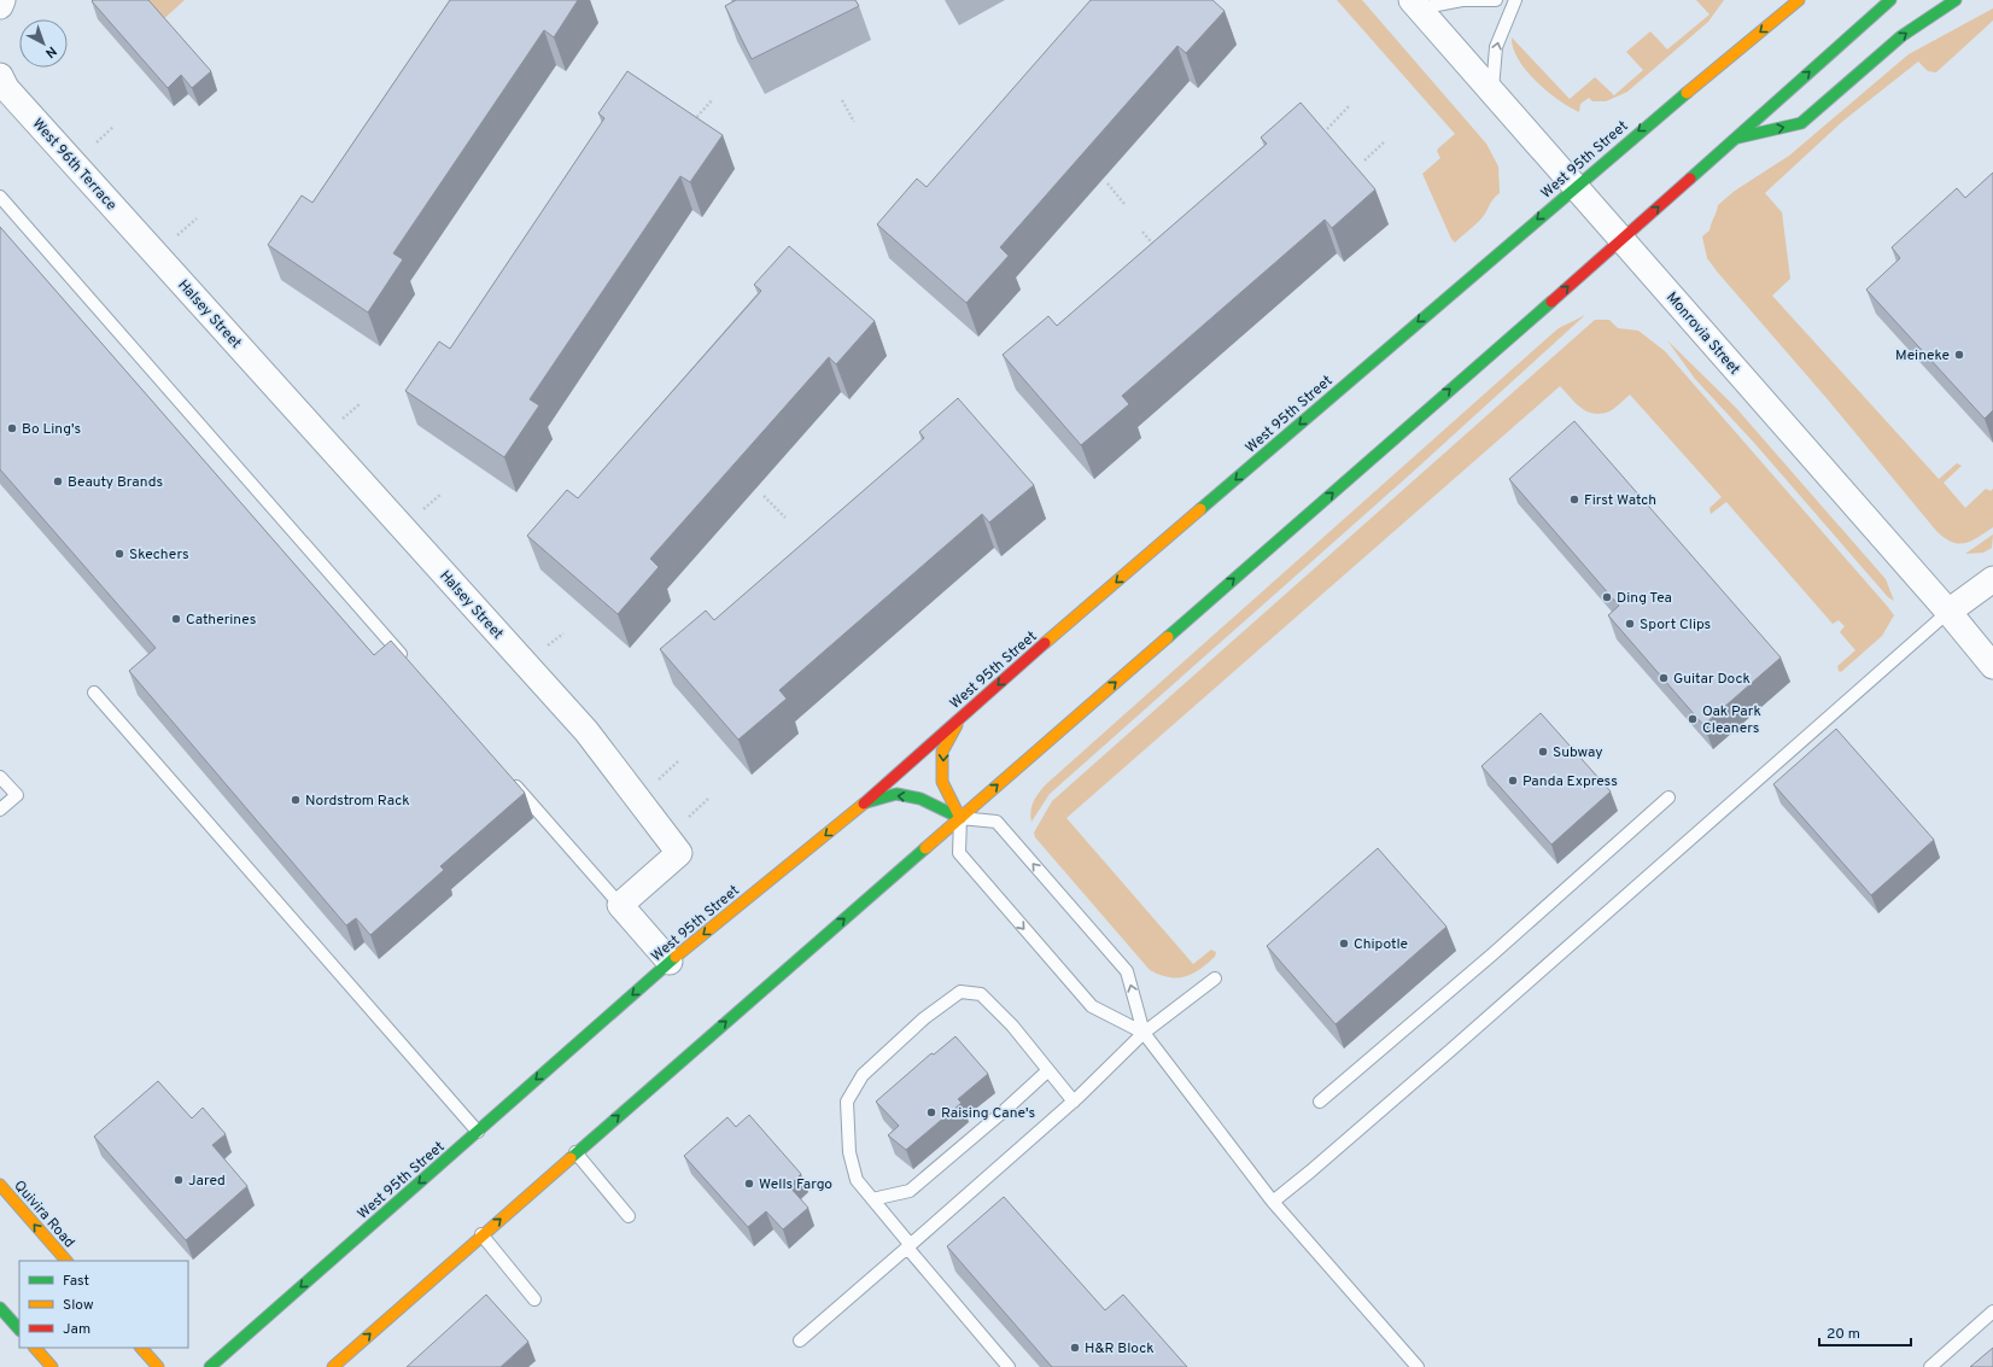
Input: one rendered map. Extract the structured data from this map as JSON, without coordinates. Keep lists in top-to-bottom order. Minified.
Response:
{"streets":{"main road":["West 95th Street","Quivira Road"],"street":["West 96th Terrace","Halsey Street","Monrovia Street"]},"crossings":[["West 95th Street","Monrovia Street"],["West 96th Terrace","Halsey Street"]],"one_way":["Quivira Road"],"places":["Meineke","Bo Ling's","Beauty Brands","First Watch","Skechers","Ding Tea","Catherines","Sport Clips","Guitar Dock","Oak Park Cleaners","Subway","Panda Express","Nordstrom Rack","Chipotle","Raising Cane's","Jared","Wells Fargo","H&R Block"],"legend":["Fast","Slow","Jam"],"scale_bar":"20 m","north":"bottom right"}
